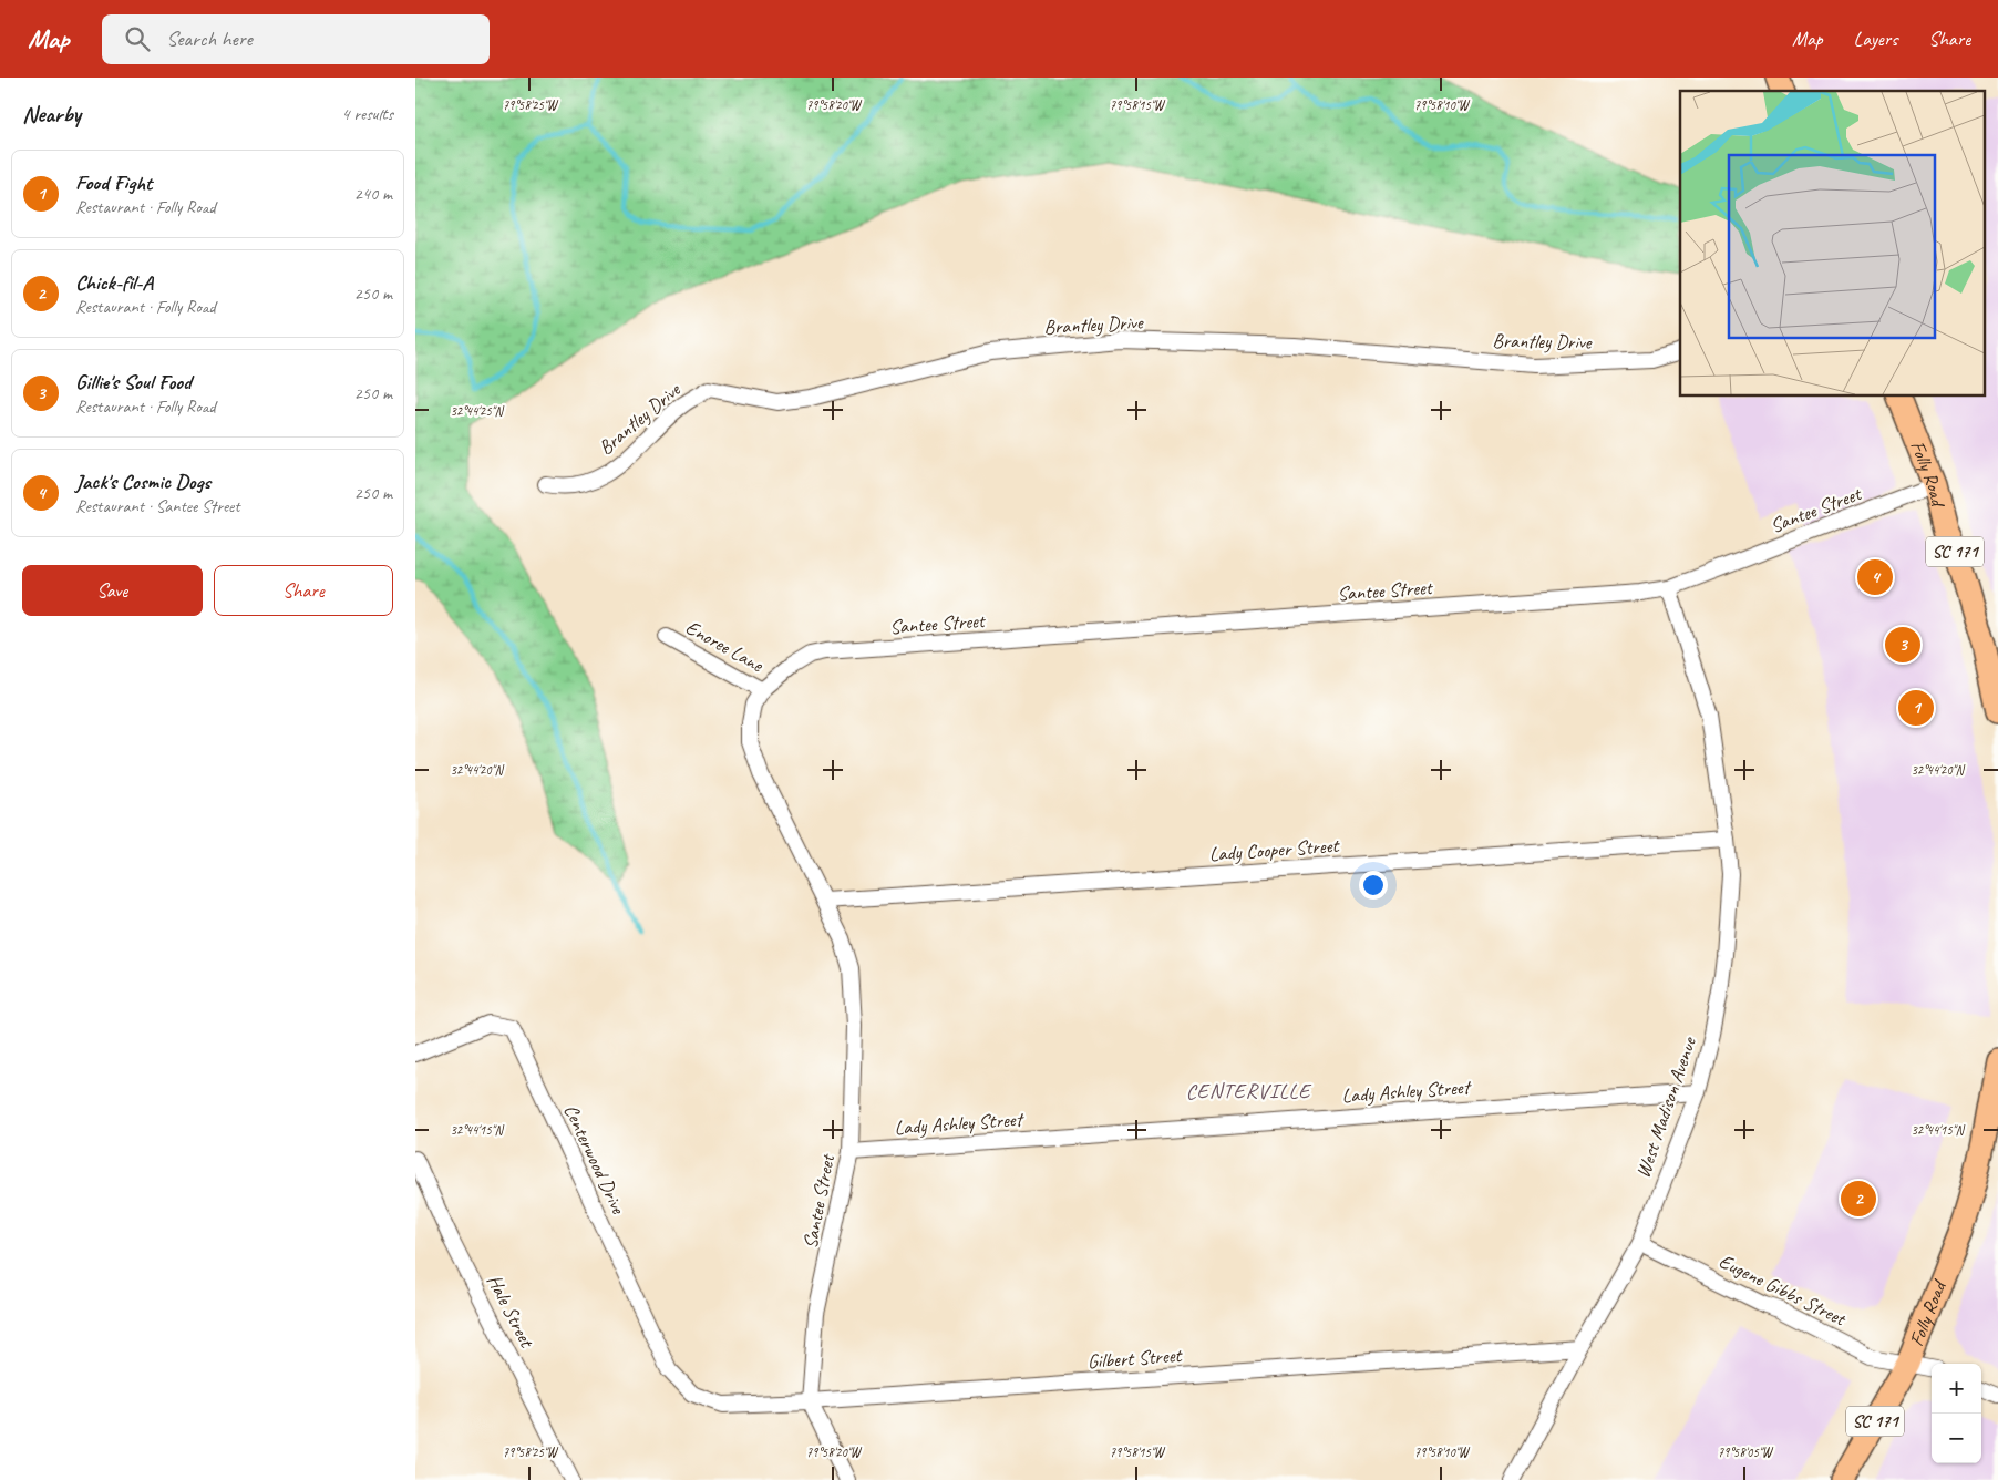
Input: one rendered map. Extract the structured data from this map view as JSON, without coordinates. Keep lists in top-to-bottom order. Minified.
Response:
{"streets":{"main road":["Folly Road","SC 171"],"street":["Brantley Drive","Santee Street","Enoree Lane","Lady Cooper Street","Lady Ashley Street","West Madison Avenue","Centerwood Drive","Eugene Gibbs Street","Hale Street","Gilbert Street"]},"crossings":[["Folly Road","Santee Street"],["Folly Road","Eugene Gibbs Street"],["Santee Street","Enoree Lane"],["Santee Street","Lady Cooper Street"],["Santee Street","Lady Ashley Street"],["Santee Street","West Madison Avenue"],["Santee Street","Gilbert Street"],["Lady Cooper Street","West Madison Avenue"],["Lady Ashley Street","West Madison Avenue"],["West Madison Avenue","Eugene Gibbs Street"],["West Madison Avenue","Gilbert Street"],["Centerwood Drive","Gilbert Street"]],"districts":["CENTERVILLE"],"page":{"header":"Map","search":"Search here","nav":["Map","Layers","Share"],"heading":["Nearby","4 results"],"list":[{"mark":"1","name":"Food Fight","note":"Restaurant · Folly Road","value":"240 m"},{"mark":"2","name":"Chick-fil-A","note":"Restaurant · Folly Road","value":"250 m"},{"mark":"3","name":"Gillie's Soul Food","note":"Restaurant · Folly Road","value":"250 m"},{"mark":"4","name":"Jack's Cosmic Dogs","note":"Restaurant · Santee Street","value":"250 m"}],"buttons":["Save","Share"],"pins":["4","3","1","2"],"map_buttons":["+","−"]},"coordinates":["79°58'25\"W","79°58'20\"W","79°58'15\"W","79°58'10\"W","32°44'25\"N","32°44'20\"N","32°44'15\"N","79°58'05\"W"]}
